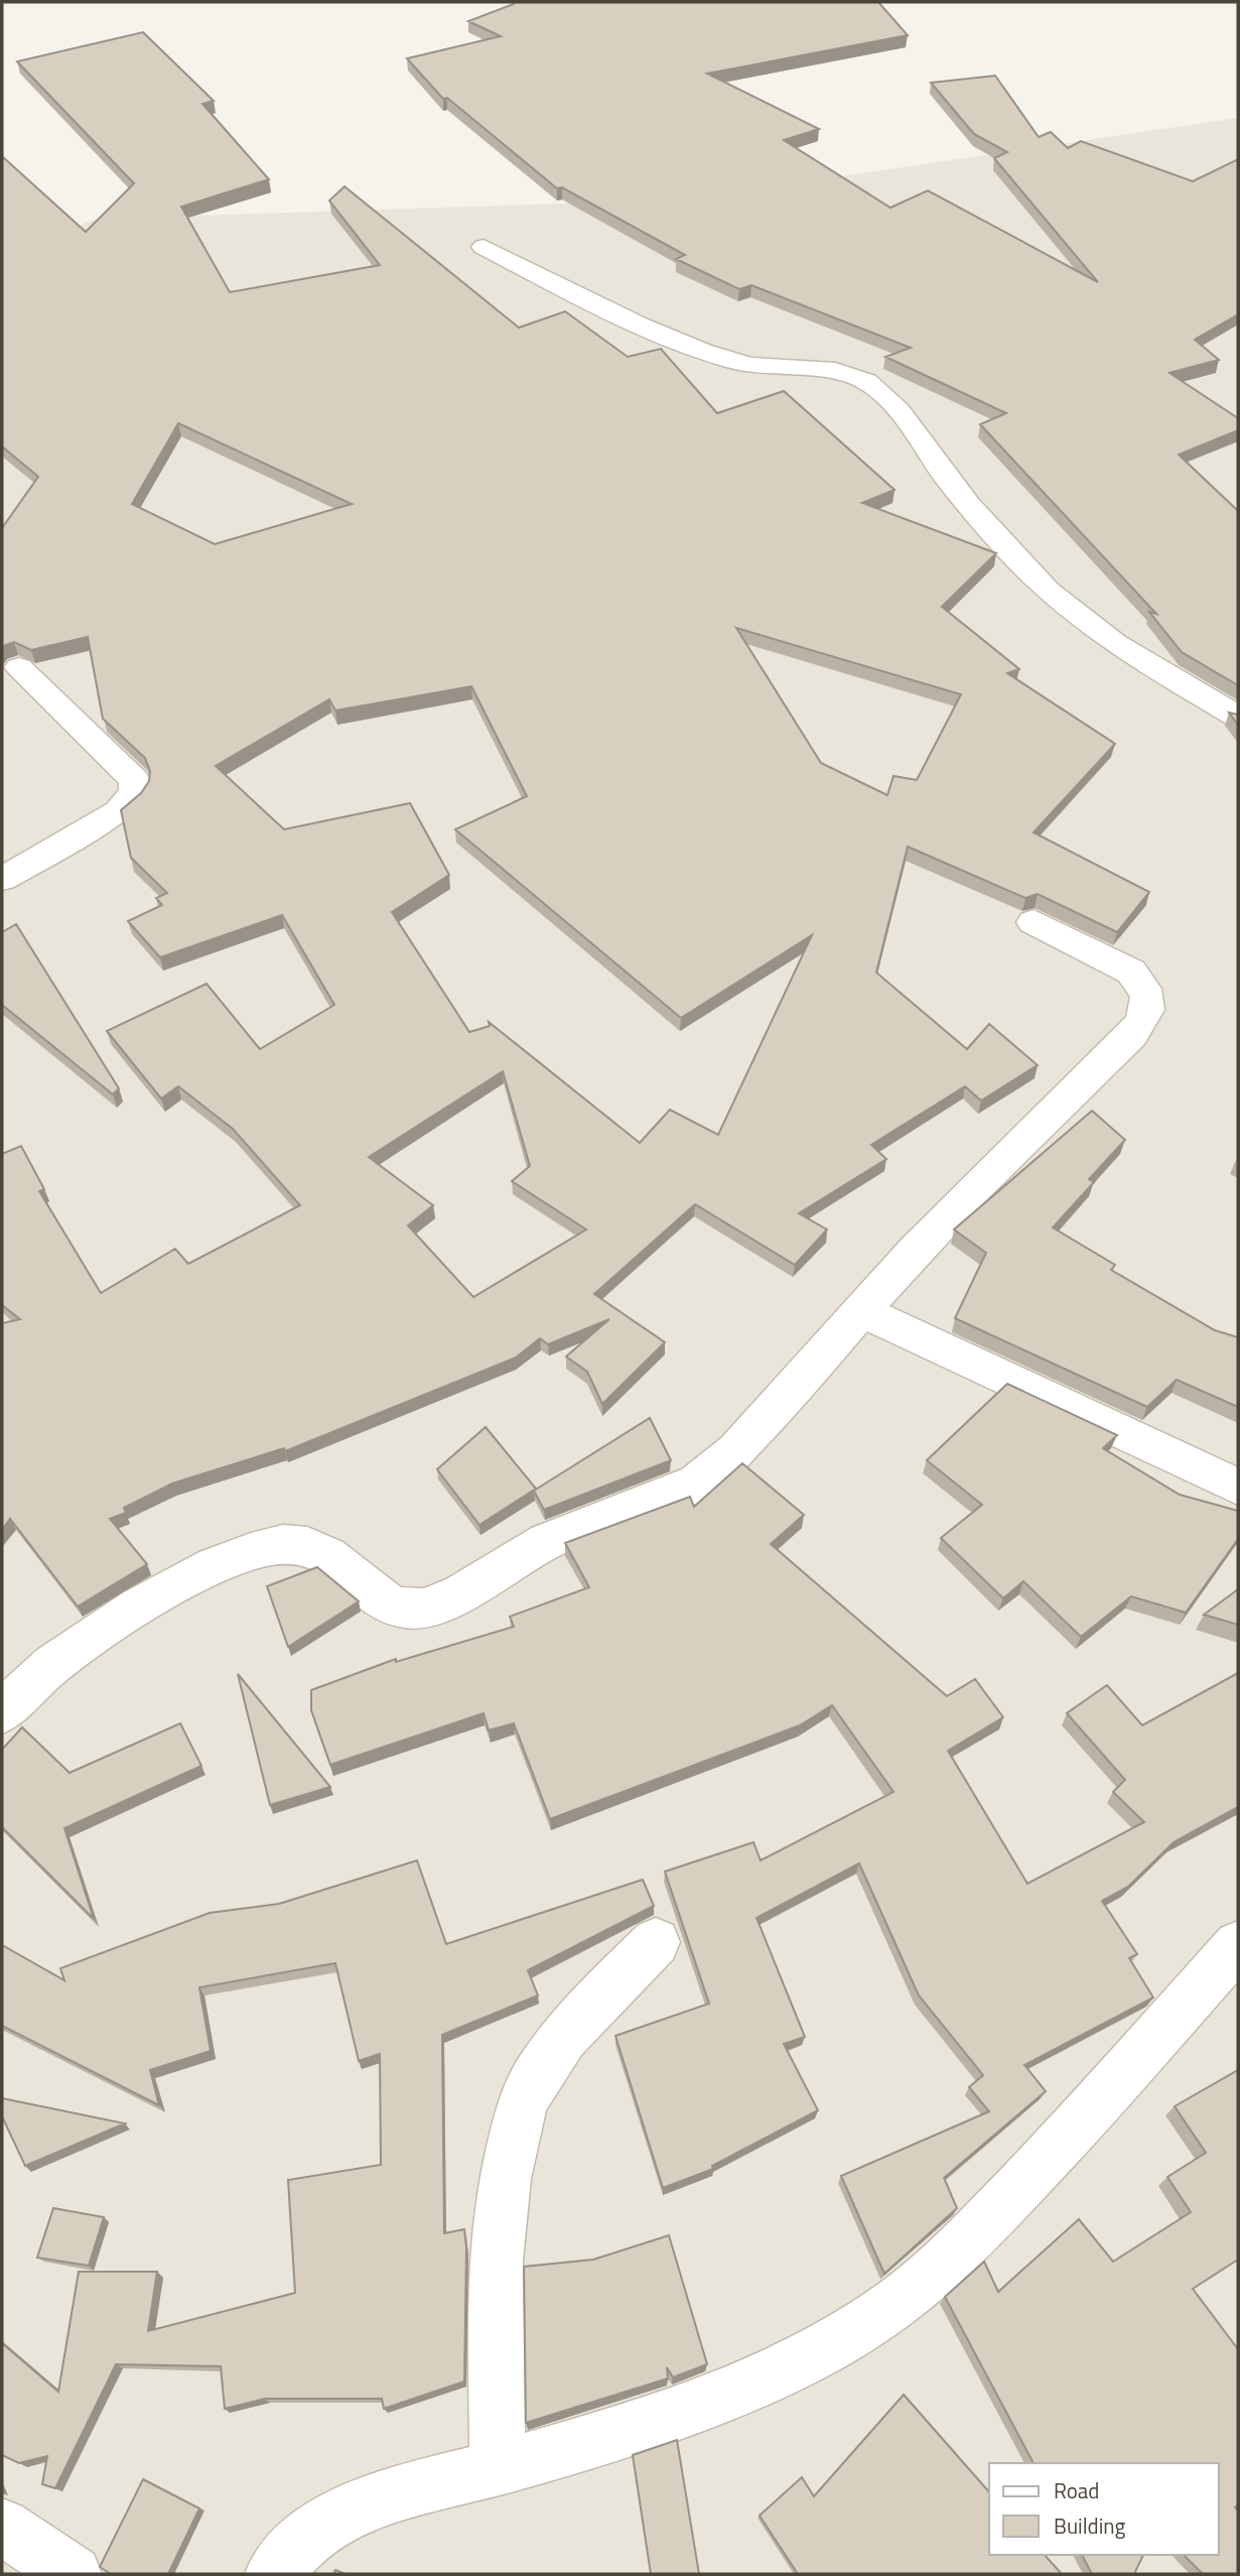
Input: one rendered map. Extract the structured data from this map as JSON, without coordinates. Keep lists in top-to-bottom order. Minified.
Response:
{"legend":["Road","Building"]}
